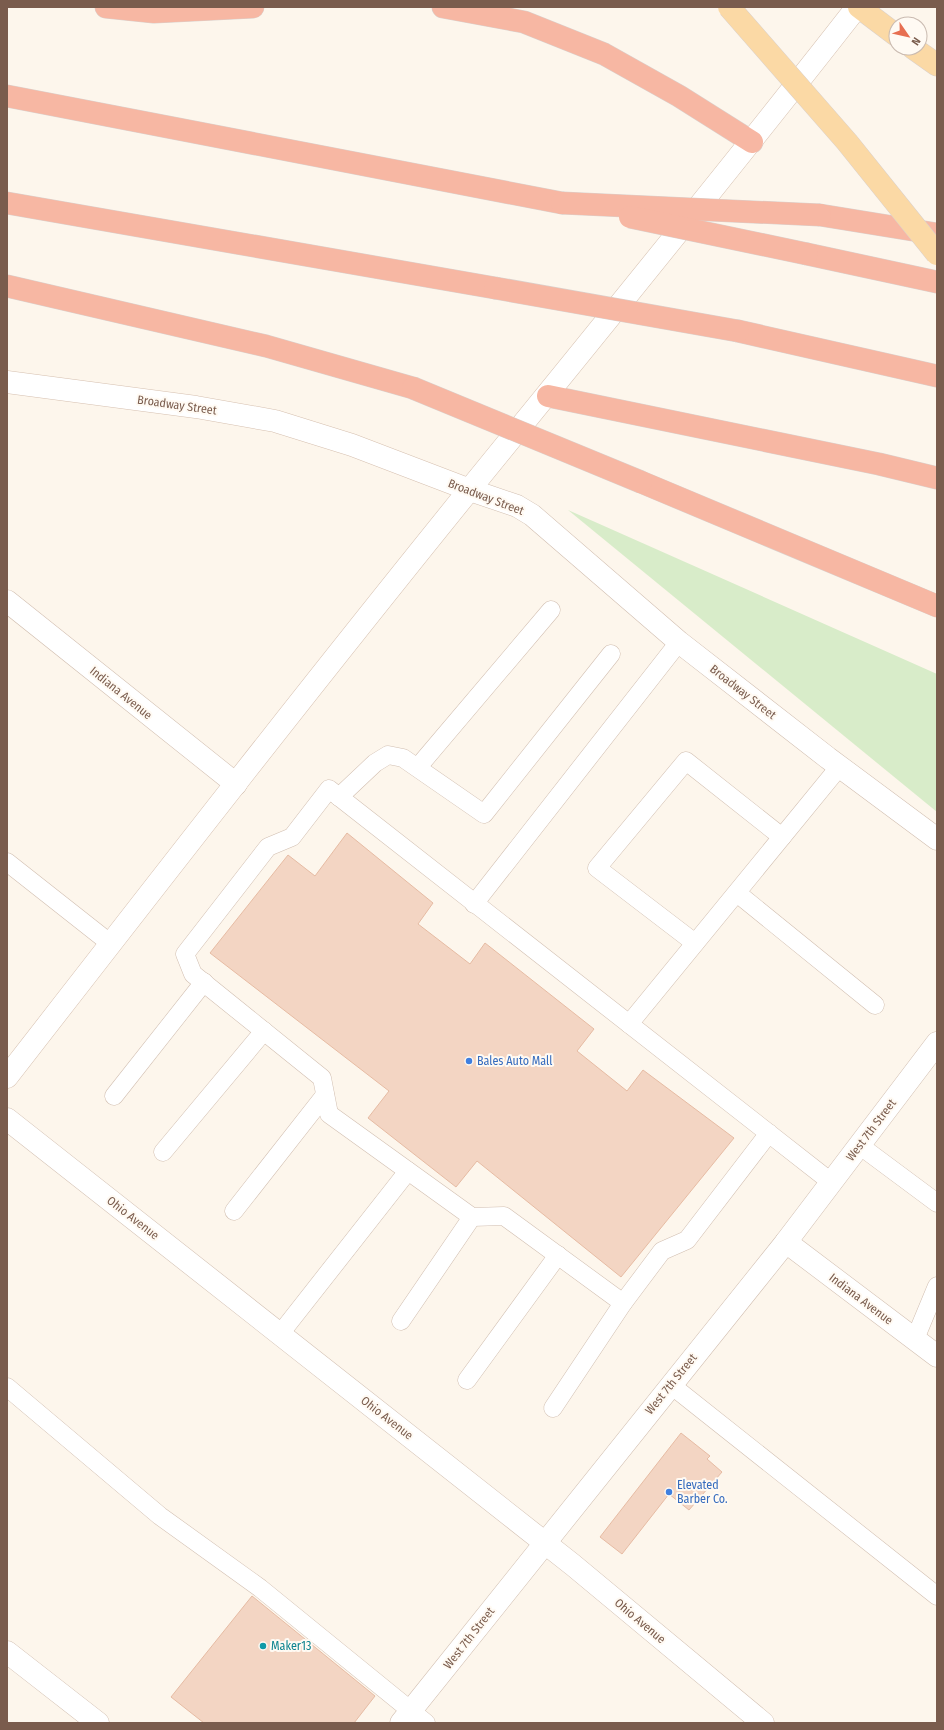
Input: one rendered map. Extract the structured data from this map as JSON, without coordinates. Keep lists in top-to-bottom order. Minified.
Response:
{"streets":{"street":["Broadway Street","Indiana Avenue","West 7th Street","Ohio Avenue"]},"crossings":[["Indiana Avenue","West 7th Street"],["West 7th Street","Ohio Avenue"]],"places":["Bales Auto Mall","Elevated Barber Co.","Maker13"],"north":"bottom right"}
